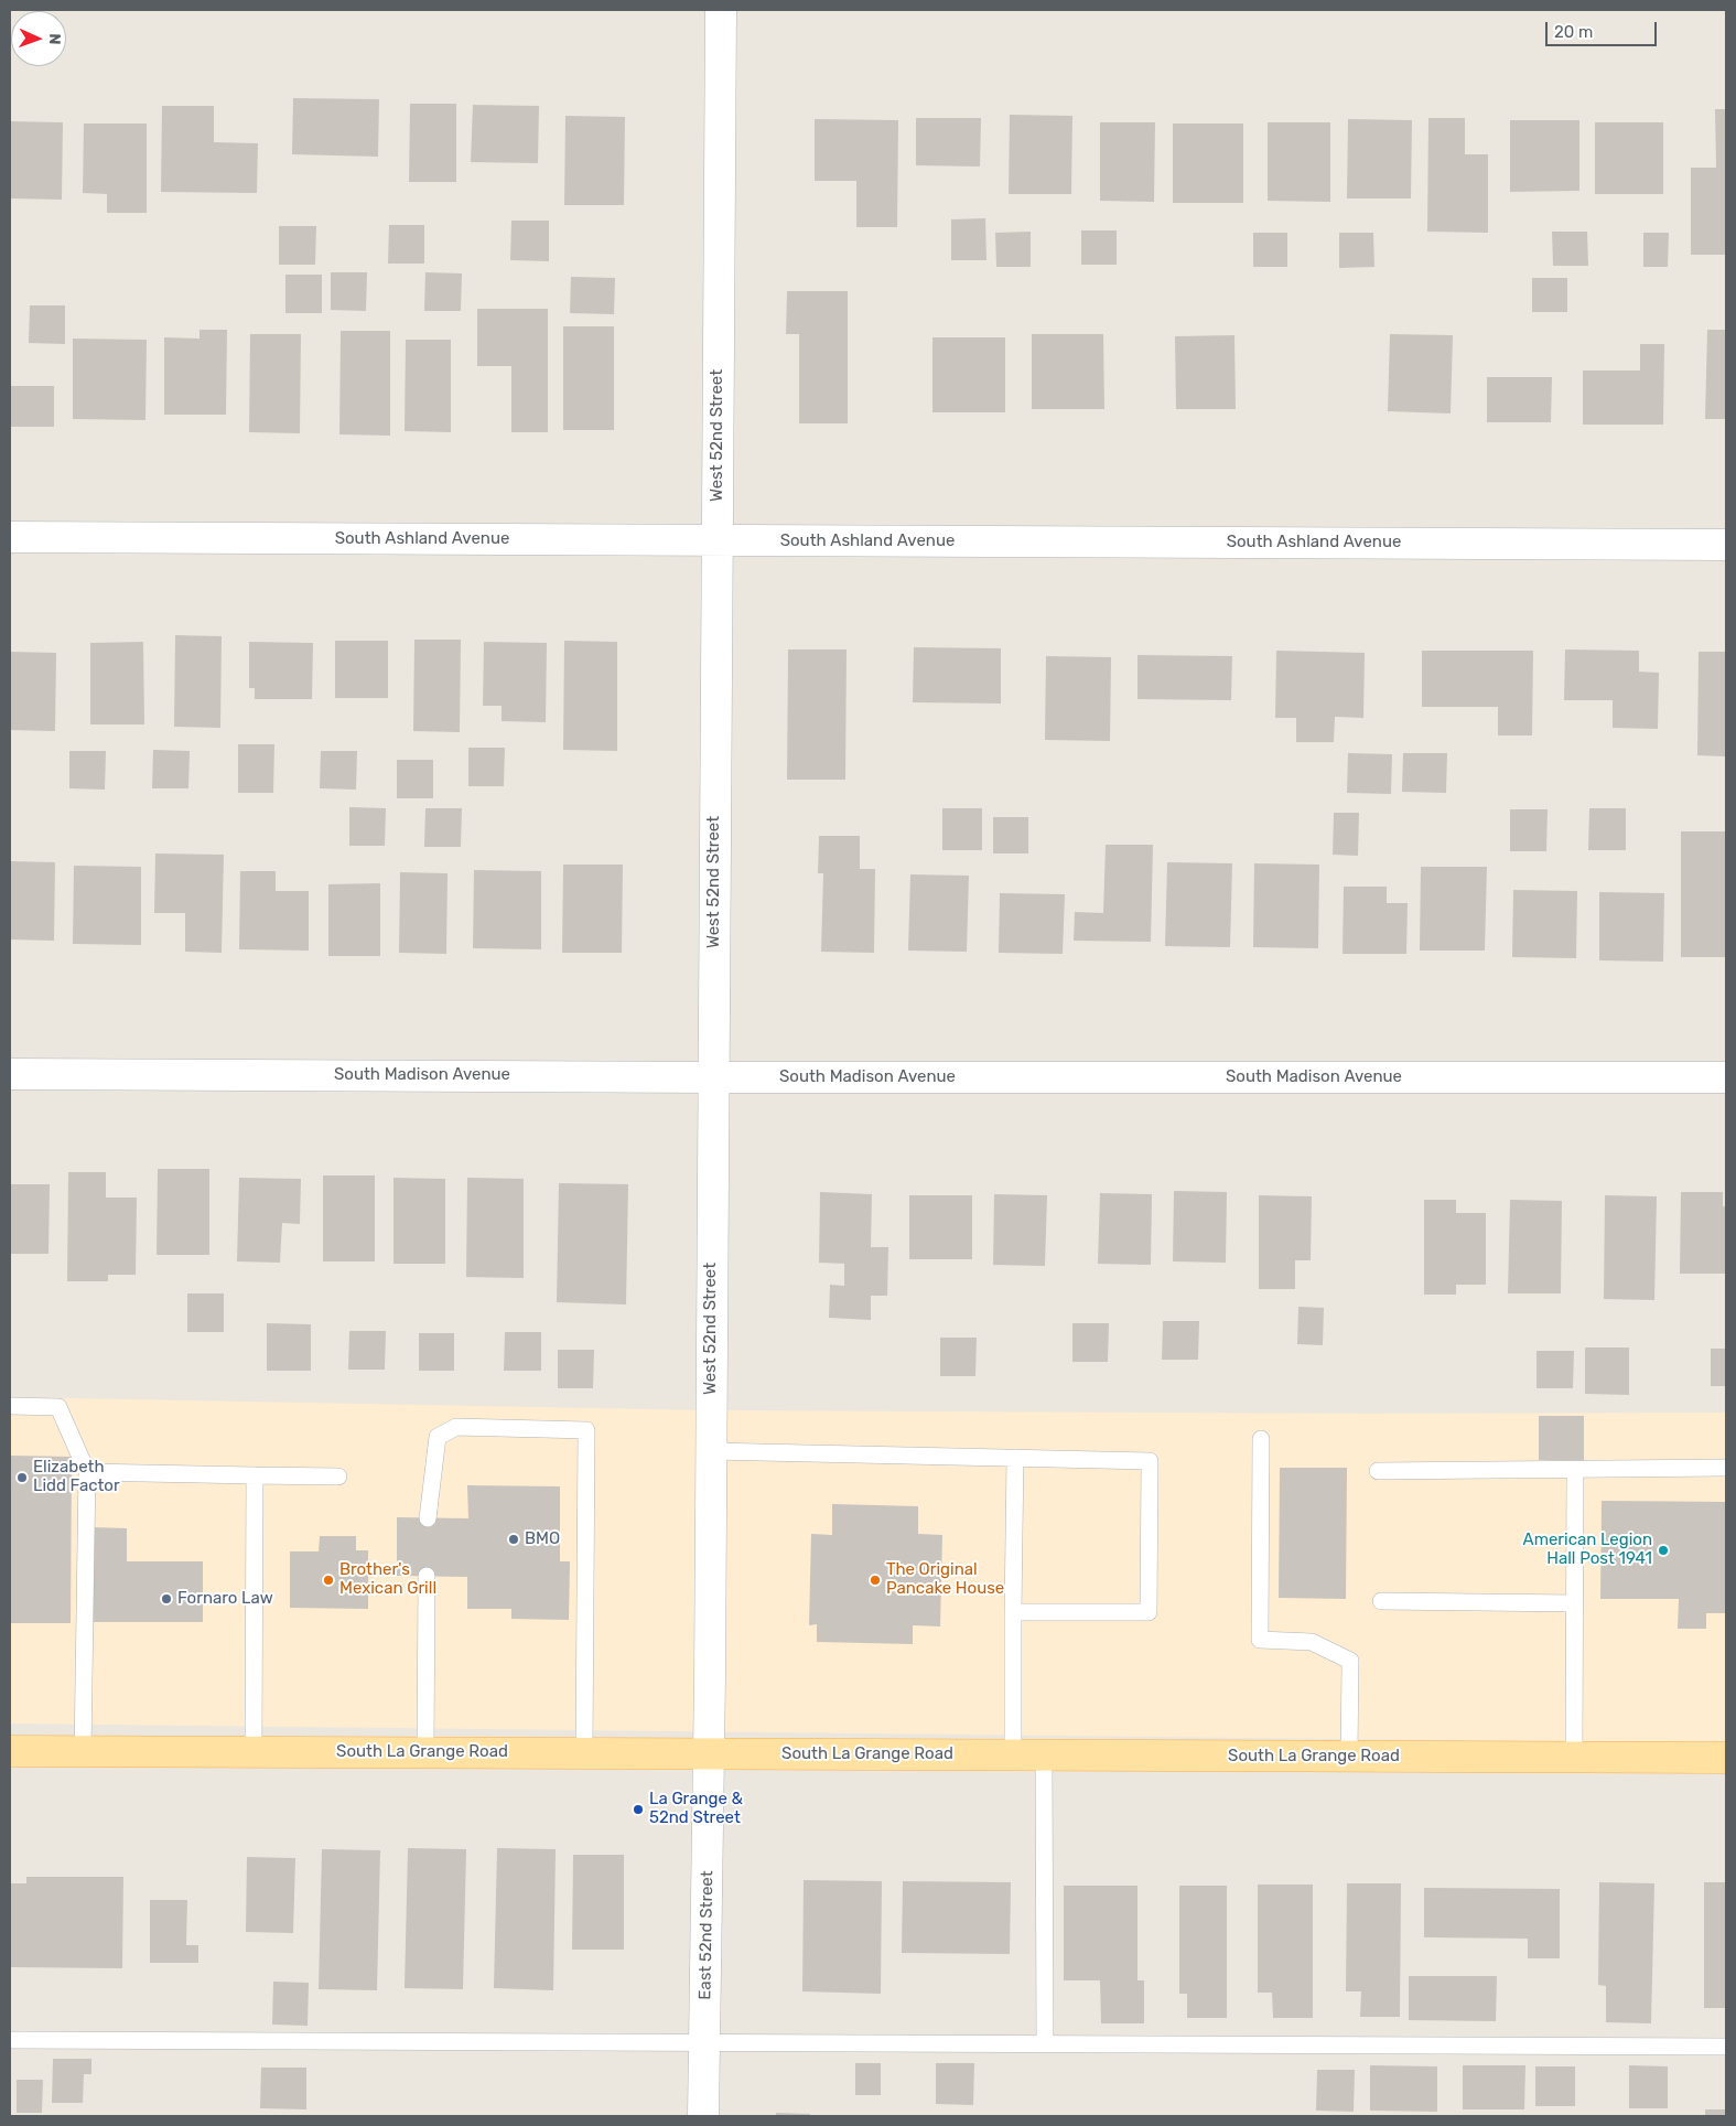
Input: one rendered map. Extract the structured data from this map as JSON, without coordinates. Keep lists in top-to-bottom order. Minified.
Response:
{"streets":{"main road":["South La Grange Road"],"street":["West 52nd Street","South Ashland Avenue","South Madison Avenue","East 52nd Street"]},"crossings":[["West 52nd Street","South Ashland Avenue"],["West 52nd Street","South Madison Avenue"],["West 52nd Street","South La Grange Road"],["West 52nd Street","East 52nd Street"],["South La Grange Road","East 52nd Street"]],"places":["Elizabeth Lidd Factor","BMO","American Legion Hall Post 1941","Brother's Mexican Grill","The Original Pancake House","Fornaro Law","La Grange & 52nd Street"],"scale_bar":"20 m","north":"right"}
